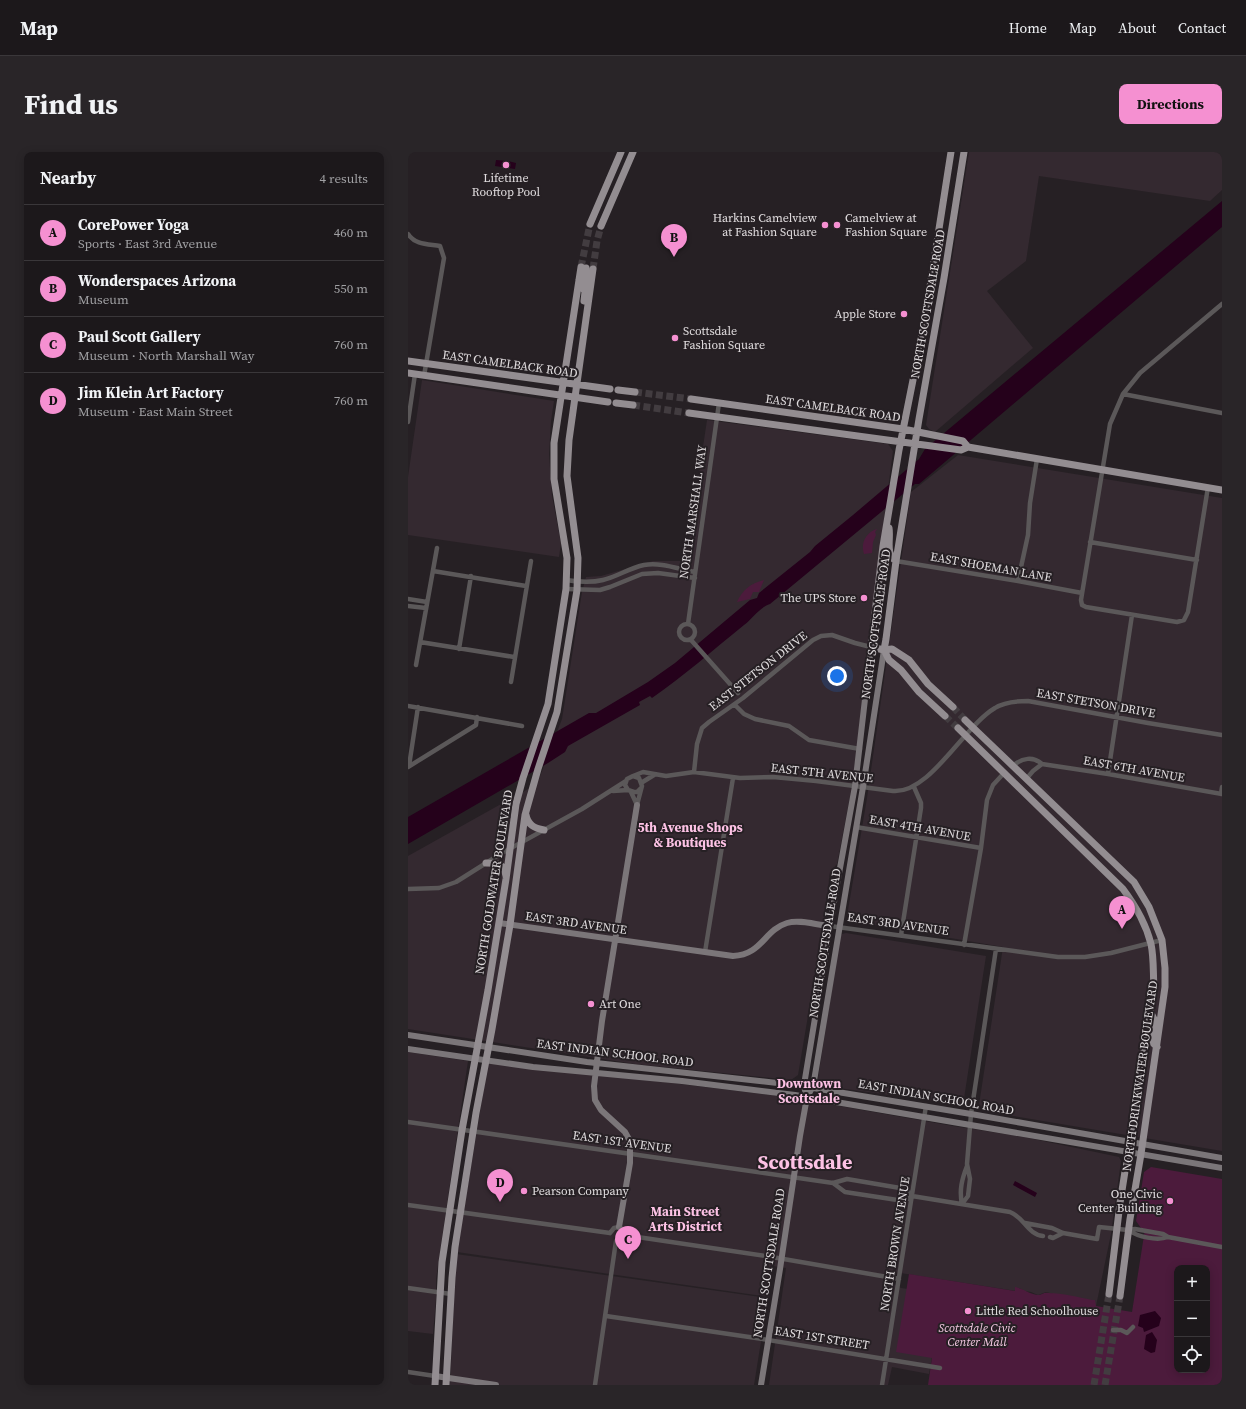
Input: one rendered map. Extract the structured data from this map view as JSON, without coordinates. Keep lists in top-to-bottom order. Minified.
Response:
{"streets":{"main road":["NORTH SCOTTSDALE ROAD","EAST CAMELBACK ROAD","NORTH GOLDWATER BOULEVARD","EAST 3RD AVENUE","EAST INDIAN SCHOOL ROAD","NORTH DRINKWATER BOULEVARD"],"street":["NORTH MARSHALL WAY","EAST SHOEMAN LANE","EAST STETSON DRIVE","EAST 6TH AVENUE","EAST 5TH AVENUE","EAST 4TH AVENUE","EAST 1ST AVENUE","NORTH BROWN AVENUE","EAST 1ST STREET"]},"crossings":[["NORTH SCOTTSDALE ROAD","EAST CAMELBACK ROAD"],["NORTH SCOTTSDALE ROAD","EAST SHOEMAN LANE"],["NORTH SCOTTSDALE ROAD","EAST STETSON DRIVE"],["NORTH SCOTTSDALE ROAD","EAST 5TH AVENUE"],["NORTH SCOTTSDALE ROAD","EAST 4TH AVENUE"],["NORTH SCOTTSDALE ROAD","EAST 3RD AVENUE"],["NORTH SCOTTSDALE ROAD","EAST INDIAN SCHOOL ROAD"],["NORTH SCOTTSDALE ROAD","EAST 1ST AVENUE"],["NORTH SCOTTSDALE ROAD","EAST 1ST STREET"],["EAST CAMELBACK ROAD","NORTH MARSHALL WAY"],["EAST CAMELBACK ROAD","NORTH GOLDWATER BOULEVARD"],["EAST STETSON DRIVE","EAST 5TH AVENUE"],["EAST STETSON DRIVE","NORTH DRINKWATER BOULEVARD"],["EAST 6TH AVENUE","NORTH DRINKWATER BOULEVARD"],["EAST 5TH AVENUE","NORTH DRINKWATER BOULEVARD"],["NORTH GOLDWATER BOULEVARD","EAST 3RD AVENUE"],["NORTH GOLDWATER BOULEVARD","EAST INDIAN SCHOOL ROAD"],["NORTH GOLDWATER BOULEVARD","EAST 1ST AVENUE"],["EAST 3RD AVENUE","NORTH DRINKWATER BOULEVARD"],["EAST INDIAN SCHOOL ROAD","NORTH DRINKWATER BOULEVARD"],["EAST INDIAN SCHOOL ROAD","NORTH BROWN AVENUE"],["NORTH DRINKWATER BOULEVARD","EAST 1ST AVENUE"],["EAST 1ST AVENUE","NORTH BROWN AVENUE"],["NORTH BROWN AVENUE","EAST 1ST STREET"]],"districts":["5th Avenue Shops & Boutiques","Downtown Scottsdale","Scottsdale","Main Street Arts District"],"parks":["Scottsdale Civic Center Mall"],"places":["Lifetime Rooftop Pool","Harkins Camelview at Fashion Square","Camelview at Fashion Square","Apple Store","Scottsdale Fashion Square","The UPS Store","Art One","Pearson Company","One Civic Center Building","Little Red Schoolhouse"],"page":{"header":"Map","nav":["Home","Map","About","Contact"],"buttons":"Directions","title":"Find us","heading":["Nearby","4 results"],"list":[{"mark":"A","name":"CorePower Yoga","note":"Sports · East 3rd Avenue","value":"460 m"},{"mark":"B","name":"Wonderspaces Arizona","note":"Museum","value":"550 m"},{"mark":"C","name":"Paul Scott Gallery","note":"Museum · North Marshall Way","value":"760 m"},{"mark":"D","name":"Jim Klein Art Factory","note":"Museum · East Main Street","value":"760 m"}],"pins":["B","A","D","C"],"map_buttons":["+","−"]}}
